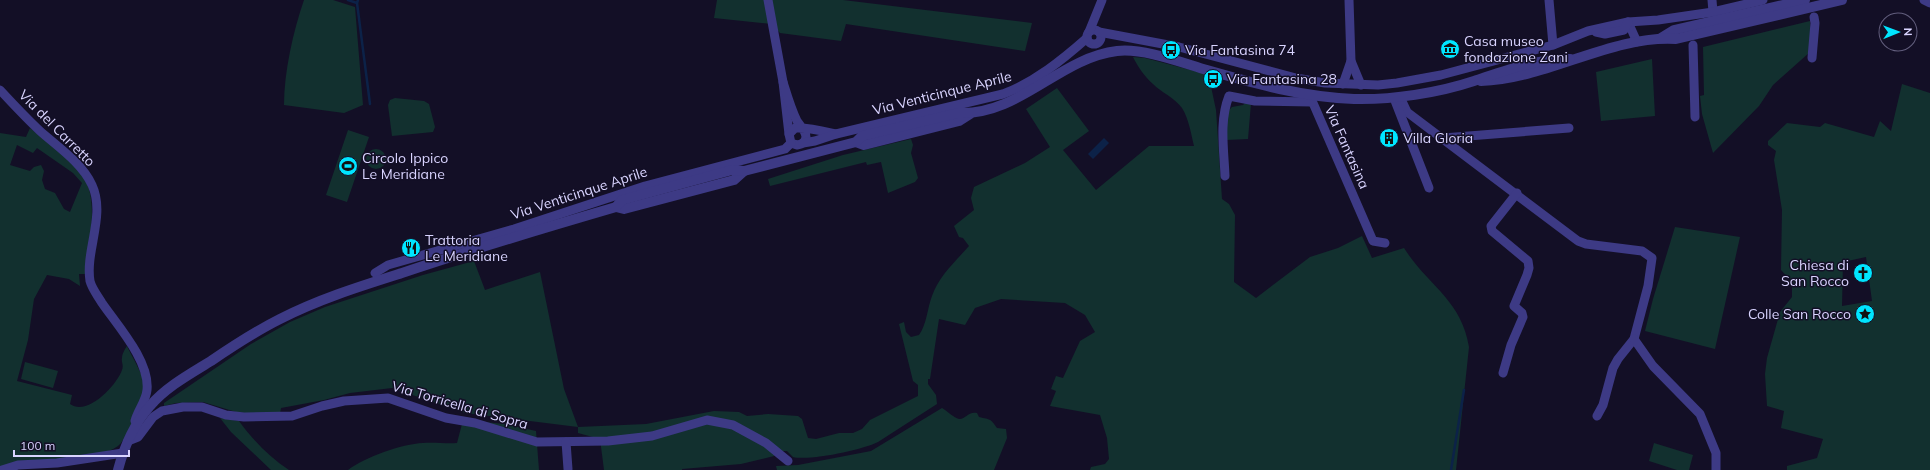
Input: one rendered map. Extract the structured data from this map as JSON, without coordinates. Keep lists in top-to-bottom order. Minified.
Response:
{"streets":{"street":["Via Venticinque Aprile","Via del Carretto","Via Fantasina","Via Torricella di Sopra"]},"crossings":[["Via Venticinque Aprile","Via del Carretto"],["Via Venticinque Aprile","Via Fantasina"],["Via Venticinque Aprile","Via Torricella di Sopra"],["Via del Carretto","Via Torricella di Sopra"]],"places":{"museum":["Casa museo fondazione Zani"],"bus stop":["Via Fantasina 74","Via Fantasina 28"],"building":["Villa Gloria"],"sports":["Circolo Ippico Le Meridiane"],"restaurant":["Trattoria Le Meridiane"],"church":["Chiesa di San Rocco"],"place":["Colle San Rocco"]},"scale_bar":"100 m","north":"right"}
